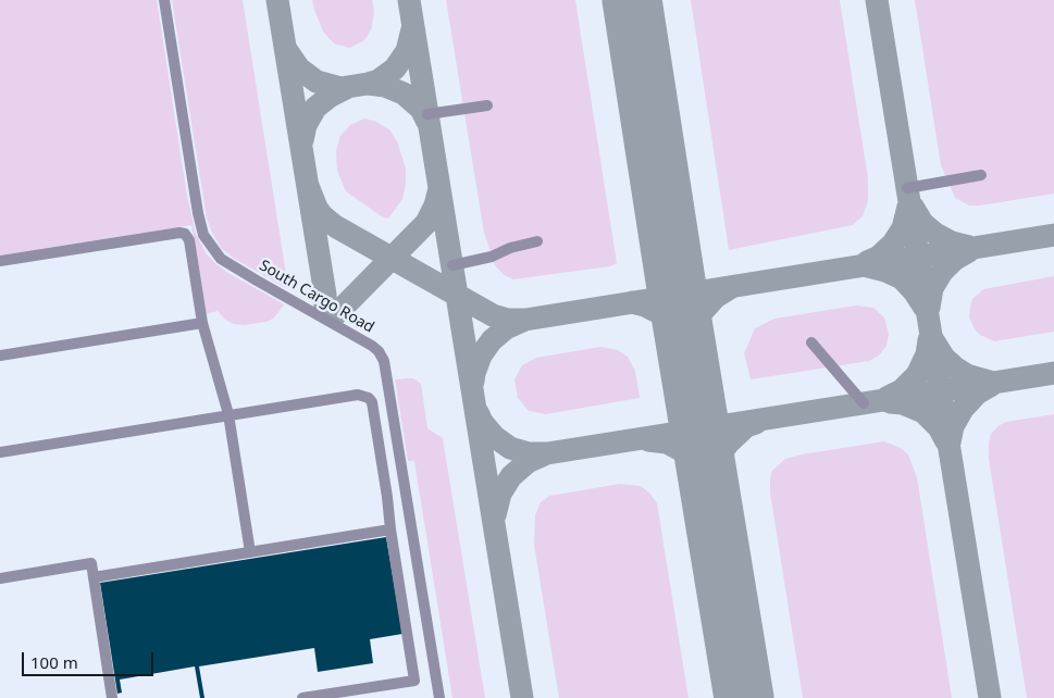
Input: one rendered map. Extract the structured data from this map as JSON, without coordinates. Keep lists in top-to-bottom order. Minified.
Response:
{"streets":{"lane":["South Cargo Road"]},"scale_bar":"100 m"}
